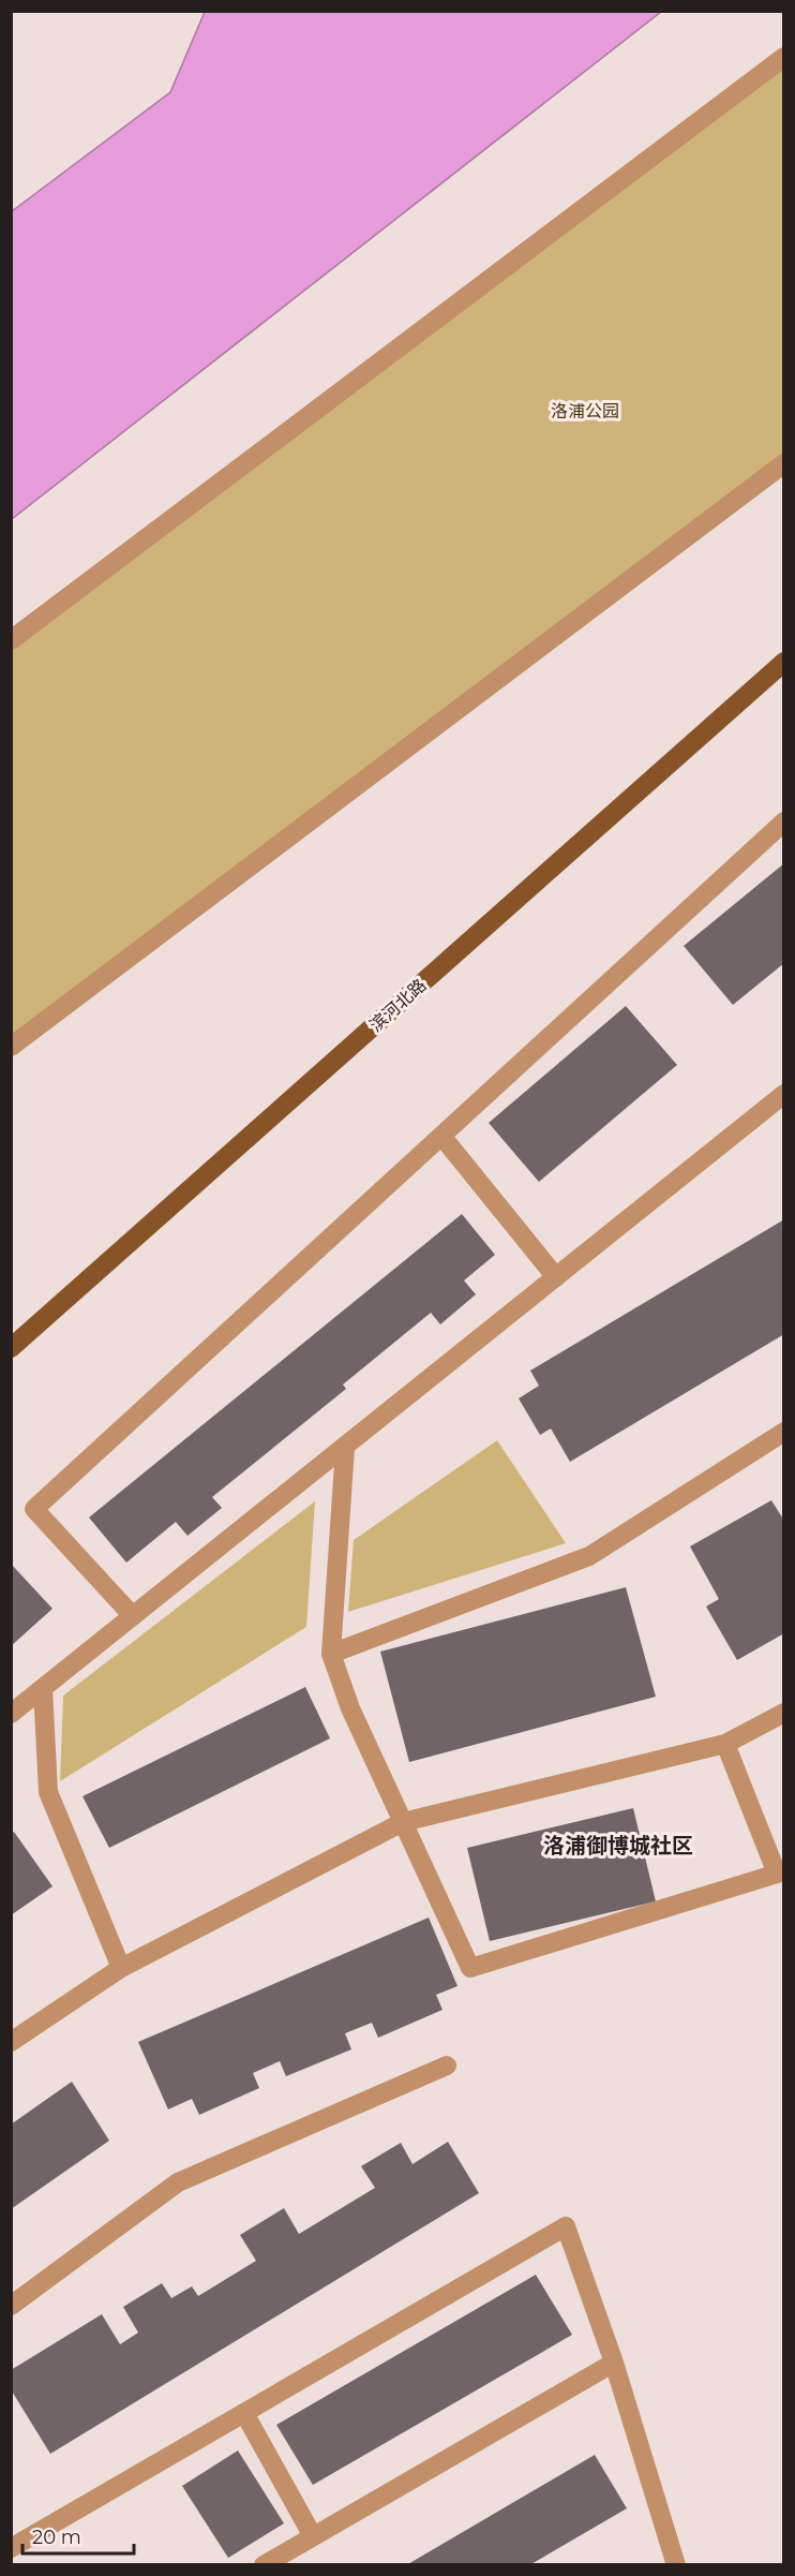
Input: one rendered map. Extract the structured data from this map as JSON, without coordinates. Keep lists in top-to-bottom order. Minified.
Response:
{"streets":{"main road":["滨河北路"]},"districts":["洛浦御博城社区"],"parks":["洛浦公园"],"scale_bar":"20 m"}
